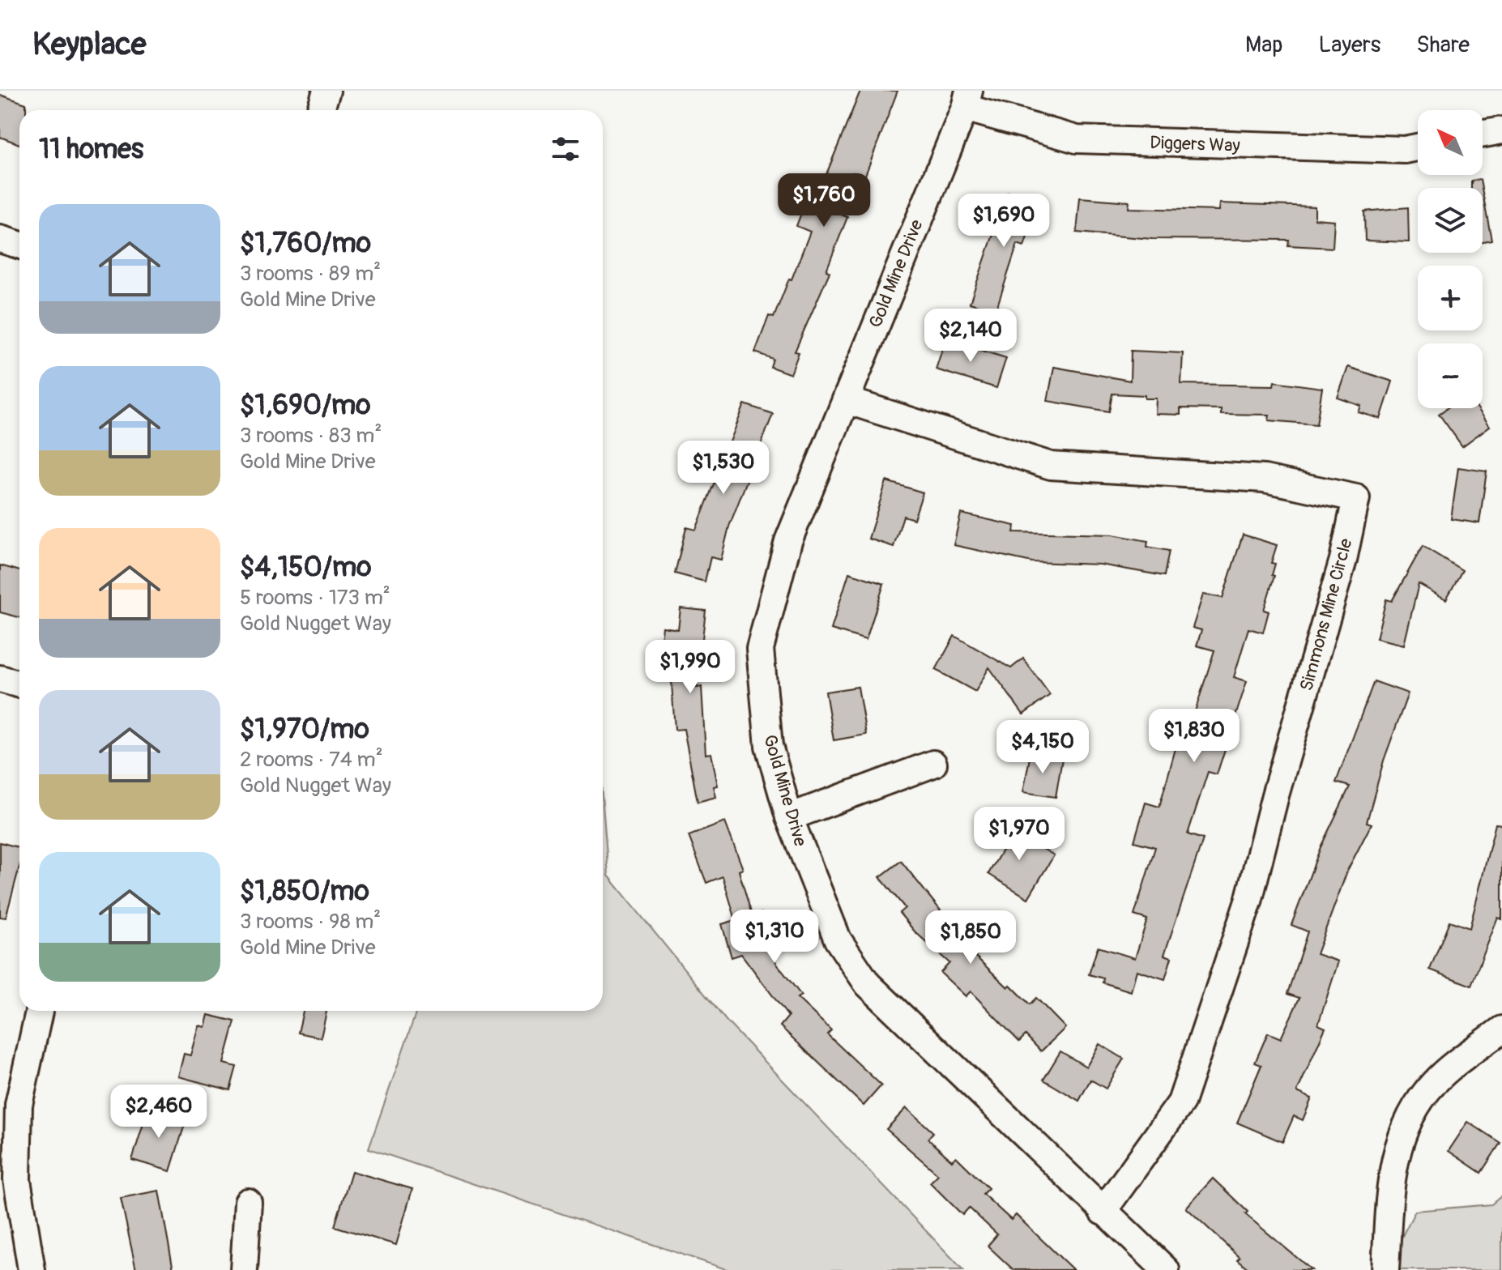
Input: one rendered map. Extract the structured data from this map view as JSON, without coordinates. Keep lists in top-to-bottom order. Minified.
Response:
{"streets":{"street":["Diggers Way","Gold Mine Drive","Simmons Mine Circle"]},"crossings":[["Diggers Way","Gold Mine Drive"],["Gold Mine Drive","Simmons Mine Circle"]],"north":"top left","page":{"header":"Keyplace","nav":["Map","Layers","Share"],"map_buttons":["+","−"],"heading":"11 homes","price":["$1,760","$1,690","$2,140","$1,530","$1,990","$1,830","$4,150","$1,970","$1,310","$1,850","$2,460"],"list":[{"name":"$1,760/mo","note":"3 rooms · 89 m² · Gold Mine Drive"},{"name":"$1,690/mo","note":"3 rooms · 83 m² · Gold Mine Drive"},{"name":"$4,150/mo","note":"5 rooms · 173 m² · Gold Nugget Way"},{"name":"$1,970/mo","note":"2 rooms · 74 m² · Gold Nugget Way"},{"name":"$1,850/mo","note":"3 rooms · 98 m² · Gold Mine Drive"}]}}
